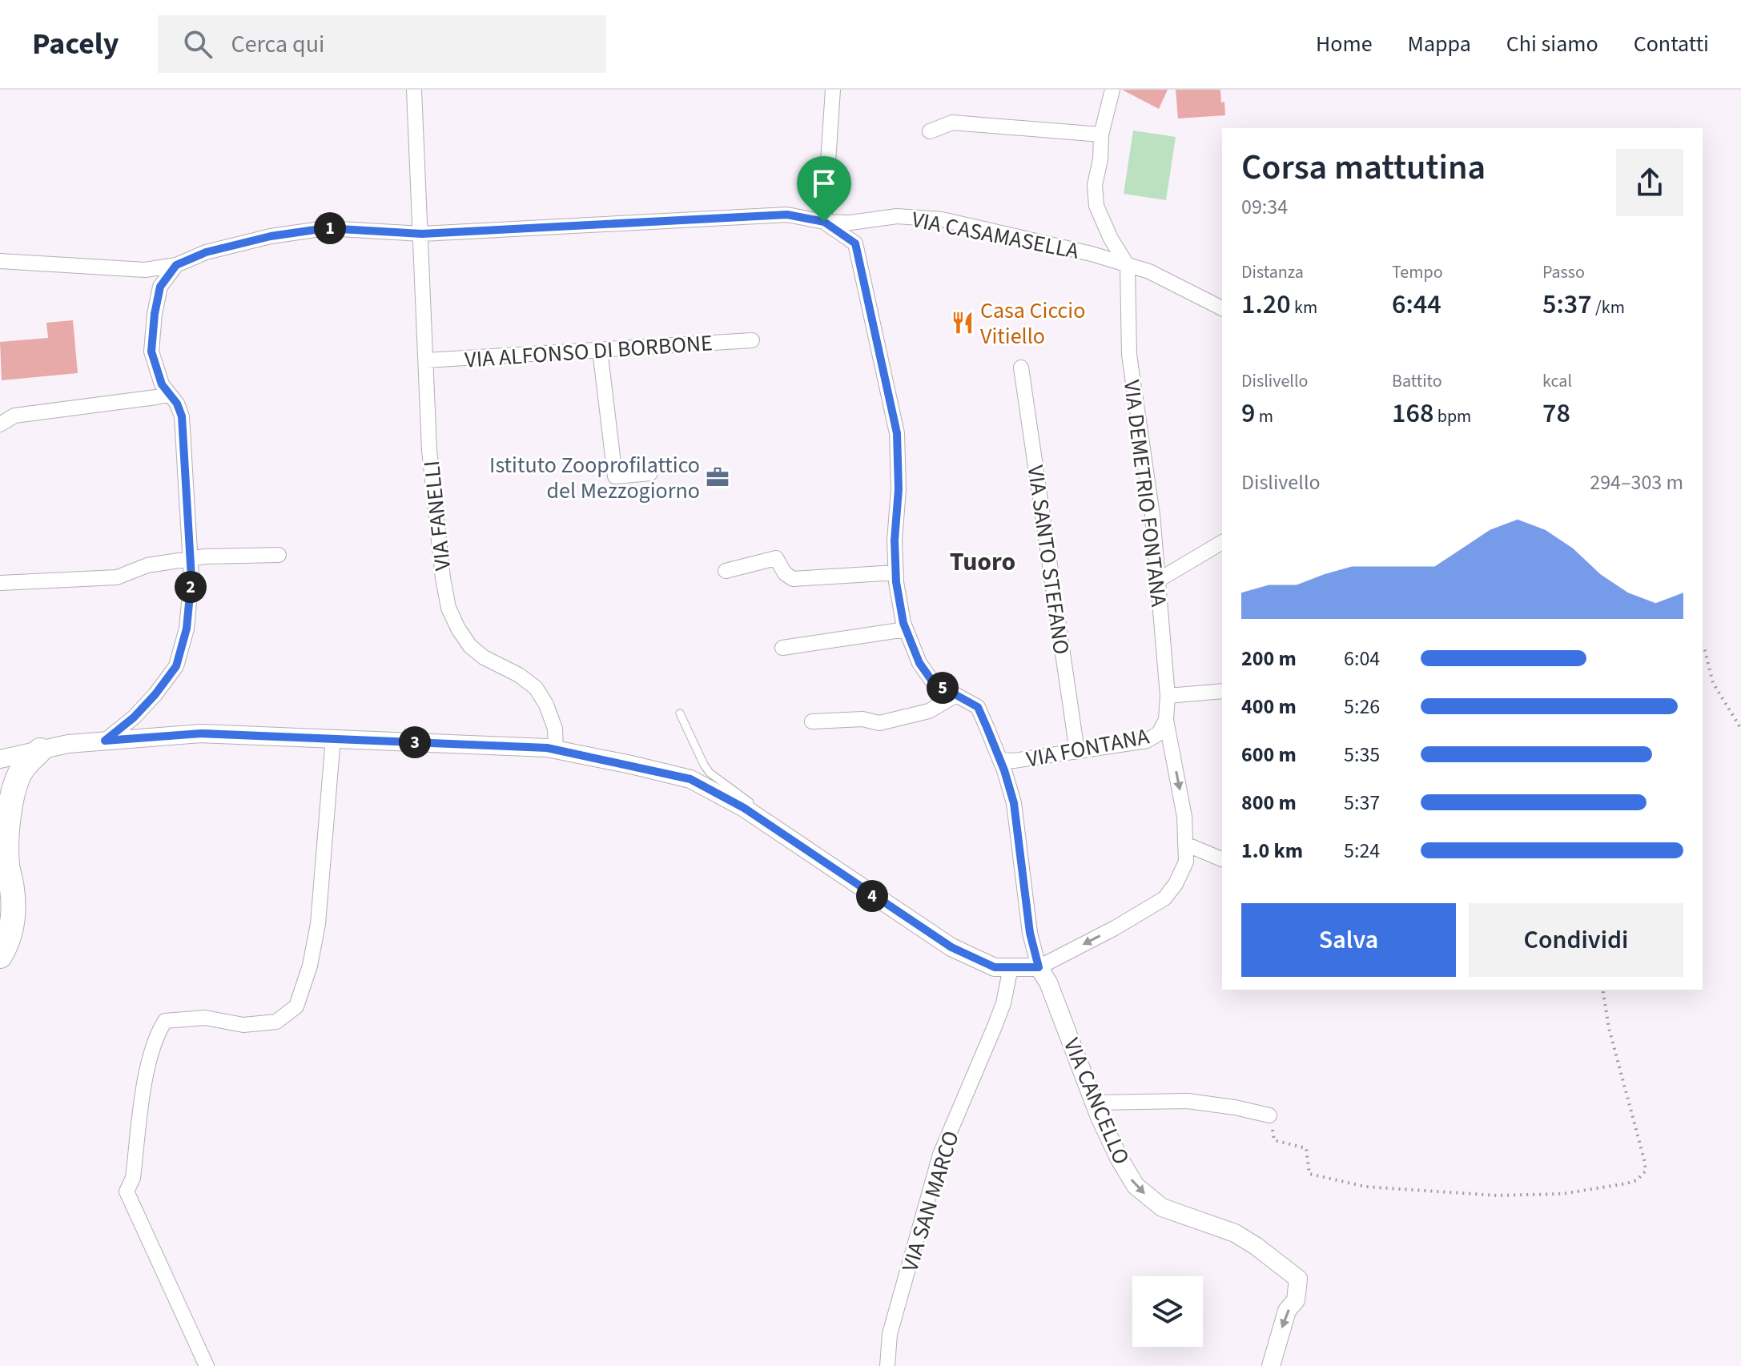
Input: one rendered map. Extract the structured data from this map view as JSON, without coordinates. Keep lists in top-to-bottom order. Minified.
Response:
{"streets":{"street":["VIA CASAMASELLA","VIA ALFONSO DI BORBONE","VIA DEMETRIO FONTANA","VIA FANELLI","VIA SANTO STEFANO","VIA FONTANA","VIA CANCELLO","VIA SAN MARCO"]},"crossings":[["VIA CASAMASELLA","VIA DEMETRIO FONTANA"],["VIA ALFONSO DI BORBONE","VIA FANELLI"],["VIA DEMETRIO FONTANA","VIA FONTANA"],["VIA DEMETRIO FONTANA","VIA CANCELLO"],["VIA SANTO STEFANO","VIA FONTANA"]],"one_way":["VIA DEMETRIO FONTANA","VIA CANCELLO"],"districts":["Tuoro"],"places":{"restaurant":["Casa Ciccio Vitiello"],"office":["Istituto Zooprofilattico del Mezzogiorno"]},"page":{"header":"Pacely","search":"Cerca qui","nav":["Home","Mappa","Chi siamo","Contatti"],"heading":["Corsa mattutina","09:34"],"pins":["1","2","5","3","4"],"stats":[["Distanza","1.20 km"],["Tempo","6:44"],["Passo","5:37 /km"],["Dislivello","9 m"],["Battito","168 bpm"],["kcal","78"]],"chart":["Dislivello","294–303 m"],"list":[{"name":"200 m","note":"6:04"},{"name":"400 m","note":"5:26"},{"name":"600 m","note":"5:35"},{"name":"800 m","note":"5:37"},{"name":"1.0 km","note":"5:24"}],"buttons":["Salva","Condividi"]}}
